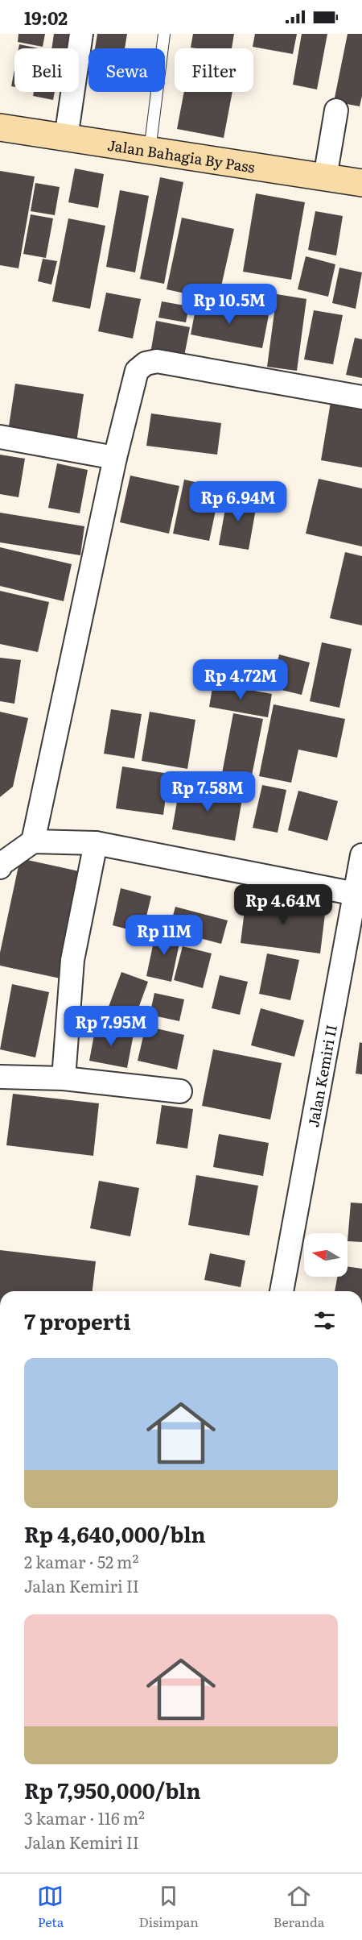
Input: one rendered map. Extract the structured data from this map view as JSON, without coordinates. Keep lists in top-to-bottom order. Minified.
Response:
{"streets":{"main road":["Jalan Bahagia By Pass"],"street":["Jalan Kemiri II"]},"north":"left","page":{"status":"19:02","chip":["Beli","Sewa","Filter"],"price":["Rp 10.5M","Rp 6.94M","Rp 4.72M","Rp 7.58M","Rp 4.64M","Rp 11M","Rp 7.95M"],"heading":"7 properti","list":[{"name":"Rp 4,640,000/bln","note":"2 kamar · 52 m² · Jalan Kemiri II"},{"name":"Rp 7,950,000/bln","note":"3 kamar · 116 m² · Jalan Kemiri II"}],"tabs":["Peta","Disimpan","Beranda"]}}
